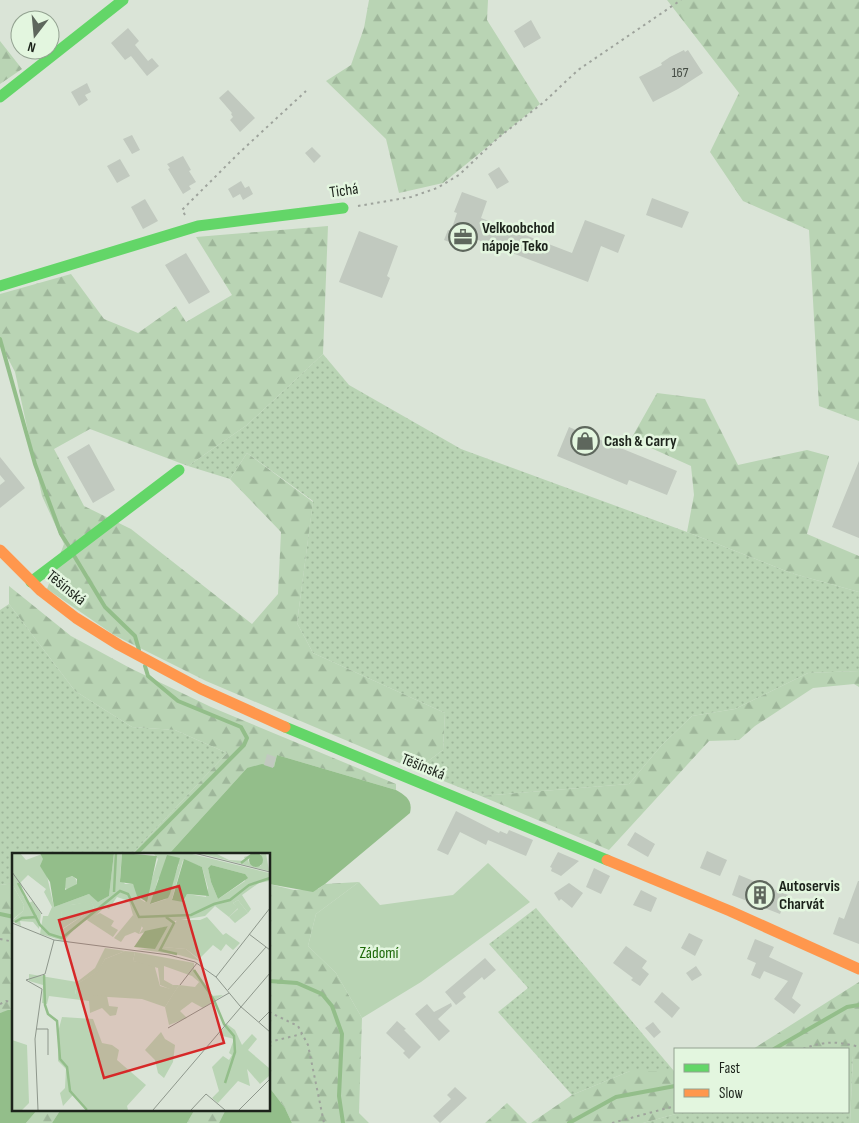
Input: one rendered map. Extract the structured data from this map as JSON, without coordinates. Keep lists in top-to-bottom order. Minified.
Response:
{"streets":{"main road":["Tichá","Těšínská"]},"parks":["Zádomí"],"places":{"office":["Velkoobchod nápoje Teko"],"shop":["Cash & Carry"],"building":["Autoservis Charvát"]},"house_numbers":["167"],"legend":["Fast","Slow"],"north":"bottom"}
